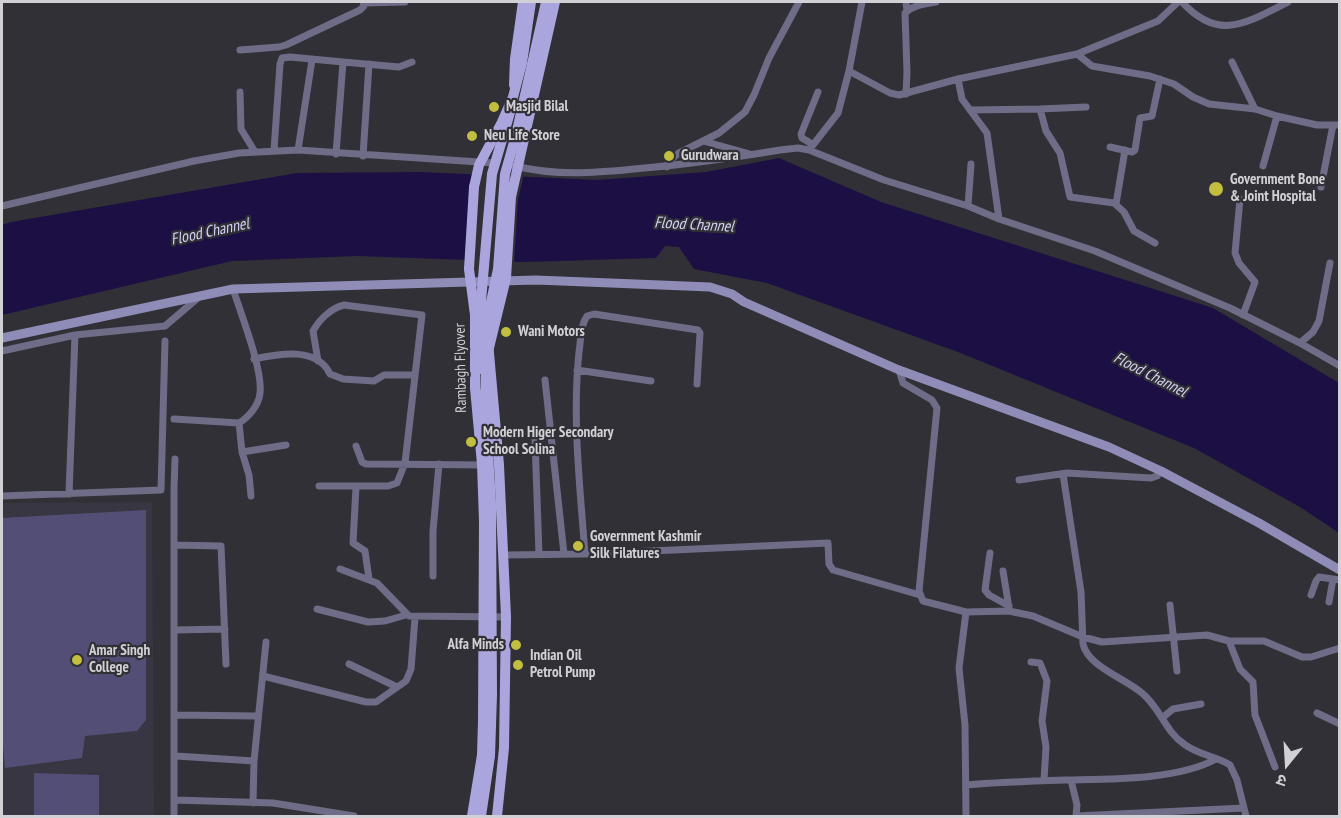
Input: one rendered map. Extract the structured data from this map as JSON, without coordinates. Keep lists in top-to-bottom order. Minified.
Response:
{"streets":{"main road":["Rambagh Flyover"]},"water":["Flood Channel"],"places":["Masjid Bilal","Neu Life Store","Gurudwara","Government Bone & Joint Hospital","Wani Motors","Modern Higer Secondary School Solina","Government Kashmir Silk Filatures","Alfa Minds","Amar Singh College","Indian Oil Petrol Pump"],"north":"bottom"}
